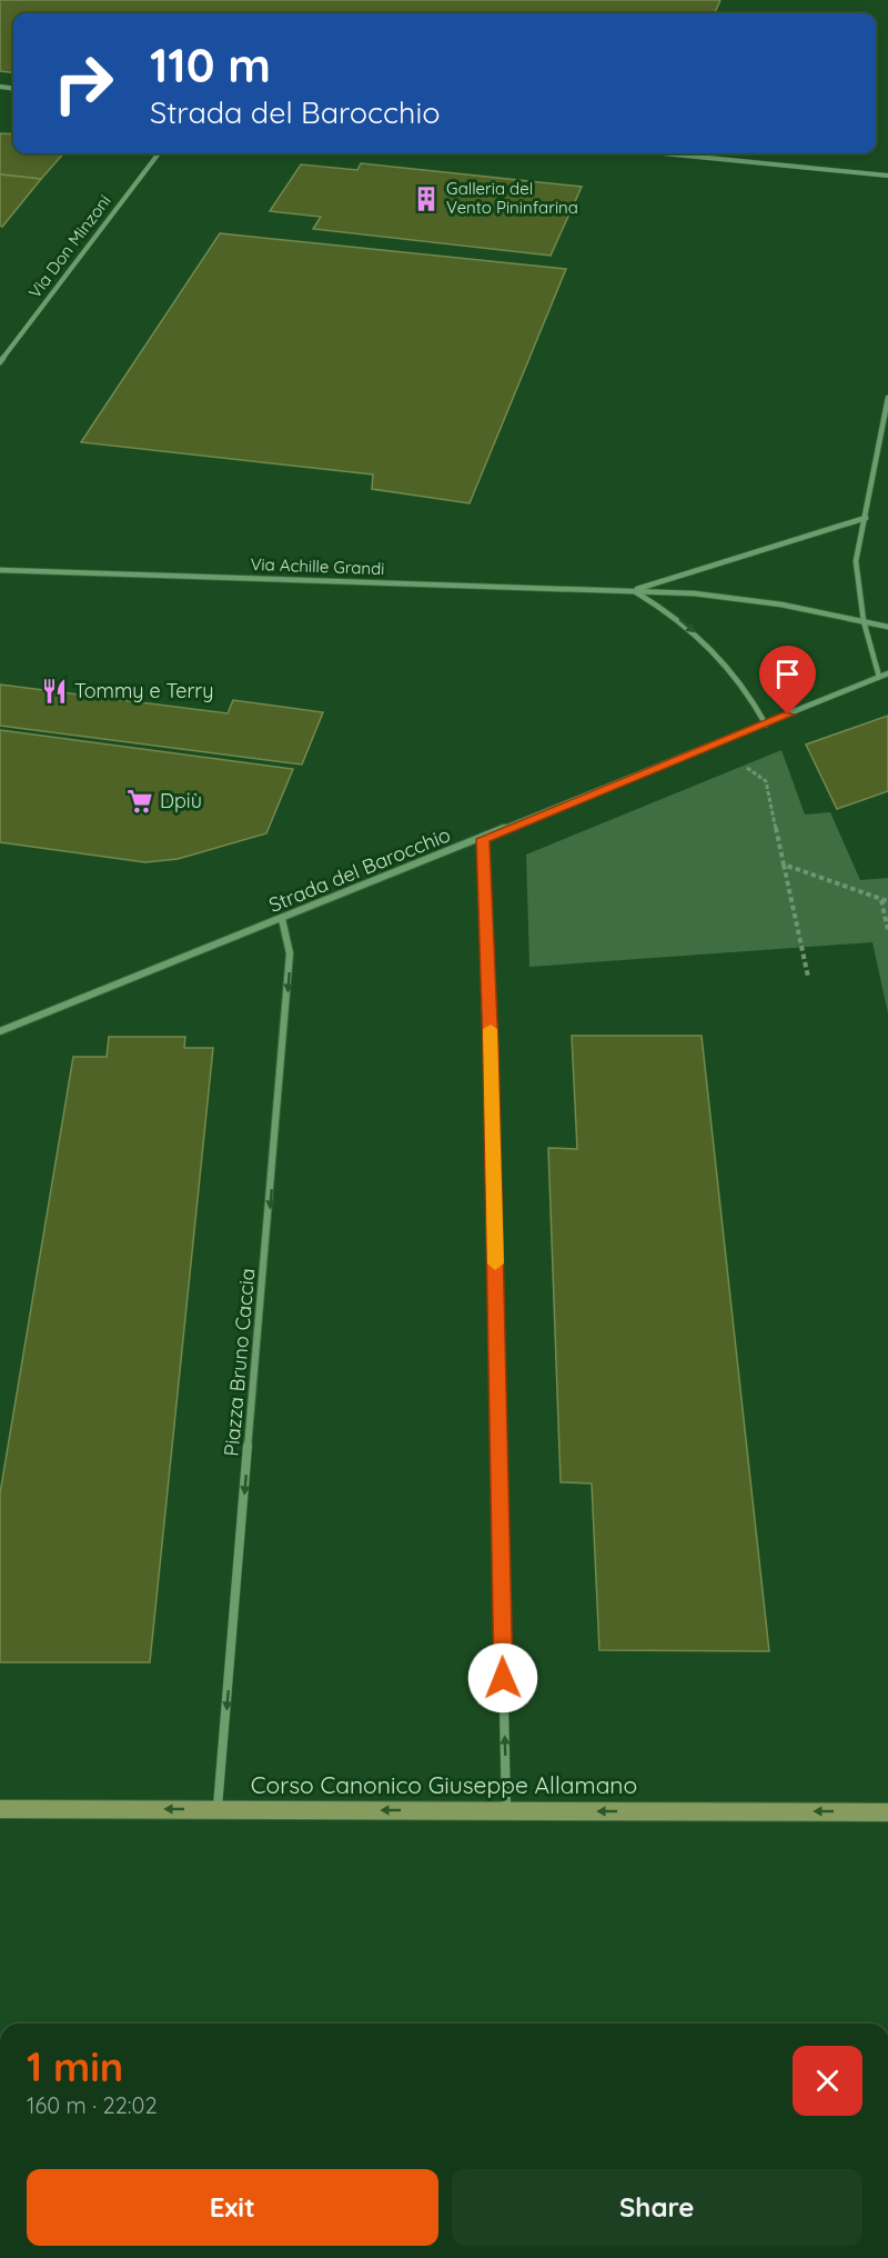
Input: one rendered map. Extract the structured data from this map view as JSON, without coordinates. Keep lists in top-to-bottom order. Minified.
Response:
{"streets":{"main road":["Corso Canonico Giuseppe Allamano"],"street":["Via Don Minzoni","Via Achille Grandi","Strada del Barocchio","Piazza Bruno Caccia"]},"crossings":[["Via Achille Grandi","Strada del Barocchio"],["Strada del Barocchio","Piazza Bruno Caccia"],["Piazza Bruno Caccia","Corso Canonico Giuseppe Allamano"]],"one_way":["Piazza Bruno Caccia","Corso Canonico Giuseppe Allamano"],"places":{"building":["Galleria del Vento Pininfarina"],"restaurant":["Tommy e Terry"],"supermarket":["Dpiù"]},"page":{"turn":["110 m","Strada del Barocchio"],"heading":["1 min","160 m · 22:02"],"buttons":["Exit","Share"]}}
